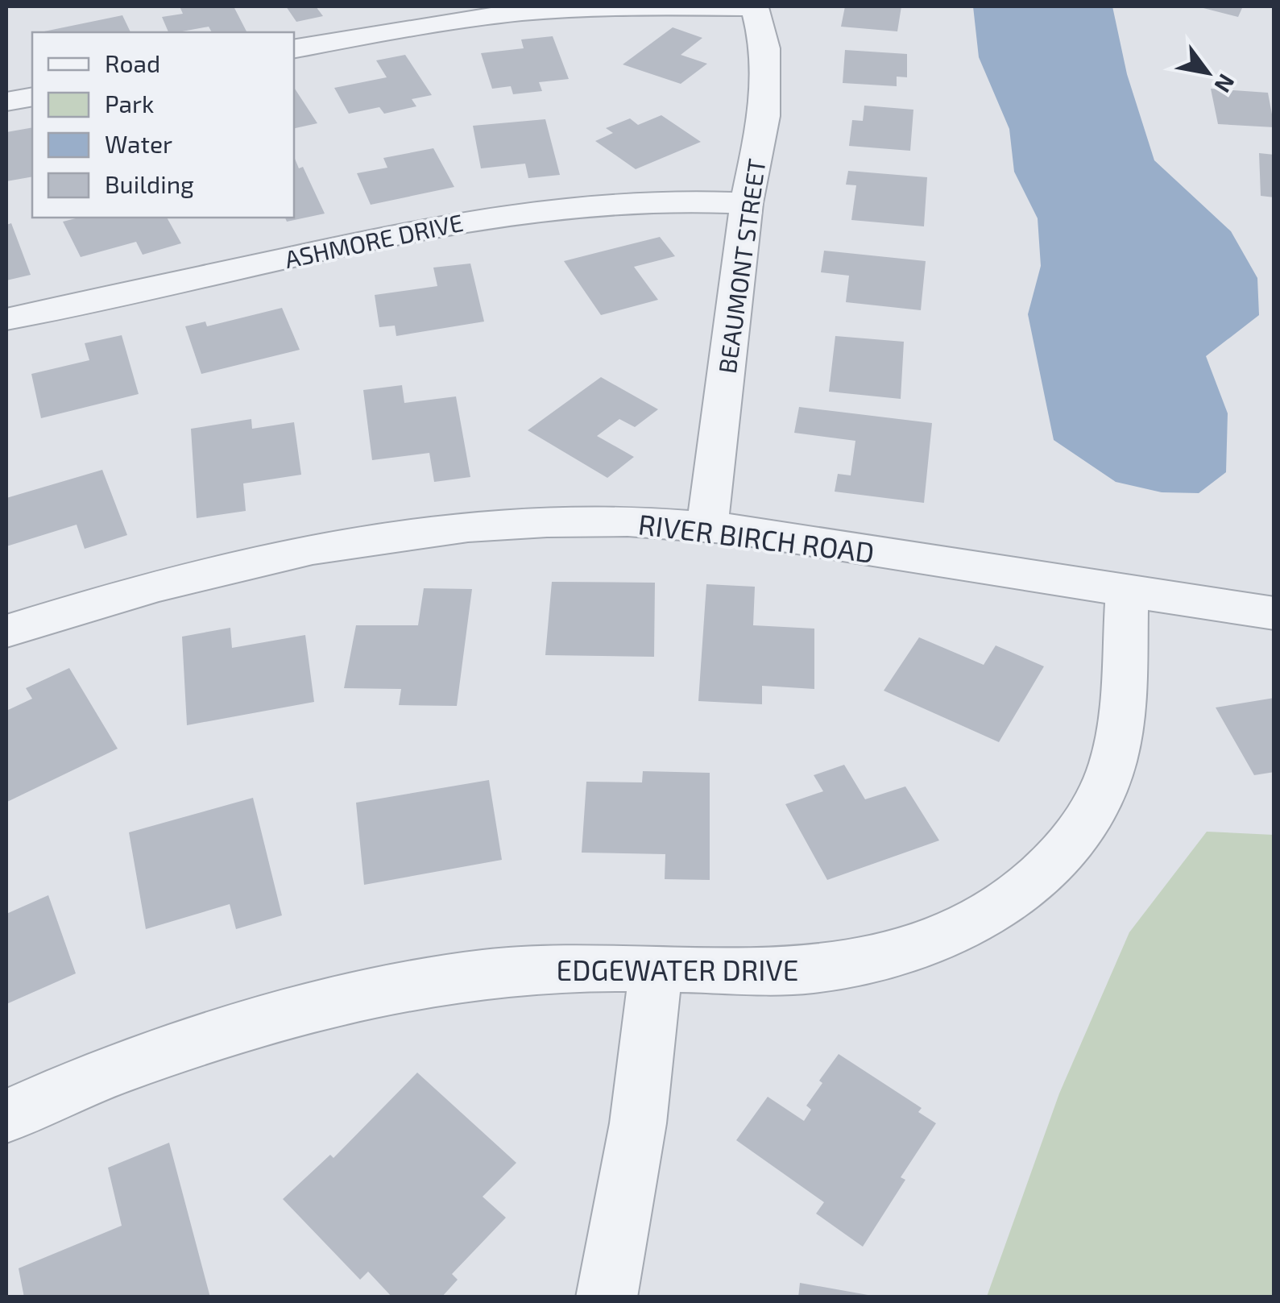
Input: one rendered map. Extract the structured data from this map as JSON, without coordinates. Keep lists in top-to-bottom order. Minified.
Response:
{"streets":{"street":["ASHMORE DRIVE","BEAUMONT STREET","RIVER BIRCH ROAD","EDGEWATER DRIVE"]},"crossings":[["ASHMORE DRIVE","BEAUMONT STREET"],["BEAUMONT STREET","RIVER BIRCH ROAD"],["RIVER BIRCH ROAD","EDGEWATER DRIVE"]],"legend":["Road","Park","Water","Building"],"north":"bottom right"}
